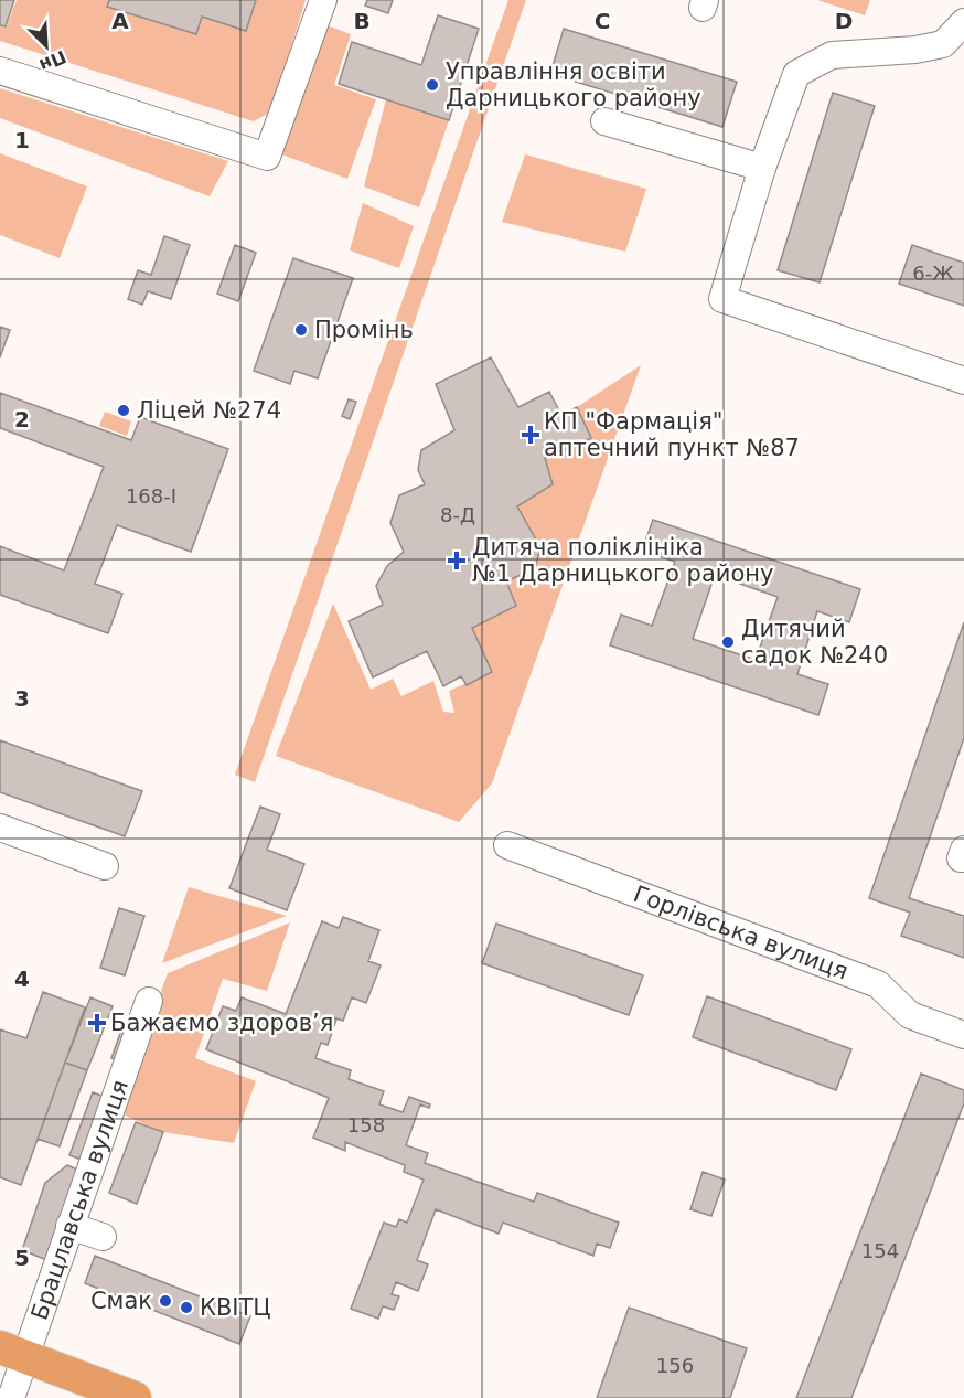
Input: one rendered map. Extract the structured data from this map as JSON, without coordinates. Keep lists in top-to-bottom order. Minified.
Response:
{"streets":{"street":["Горлівська вулиця","Брацлавська вулиця"]},"places":{"other":["Управління освіти Дарницького району","Промінь","Ліцей №274","Дитячий садок №240","Смак","КВІТЦ"],"health":["КП \"Фармація\" аптечний пункт №87","Дитяча поліклініка №1 Дарницького району","Бажаємо здоровʼя"]},"house_numbers":["6-Ж","168-І","8-Д","158","154","156"],"north":"bottom right","grid":{"columns":["A","B","C","D"],"rows":["1","2","3","4","5"]}}
